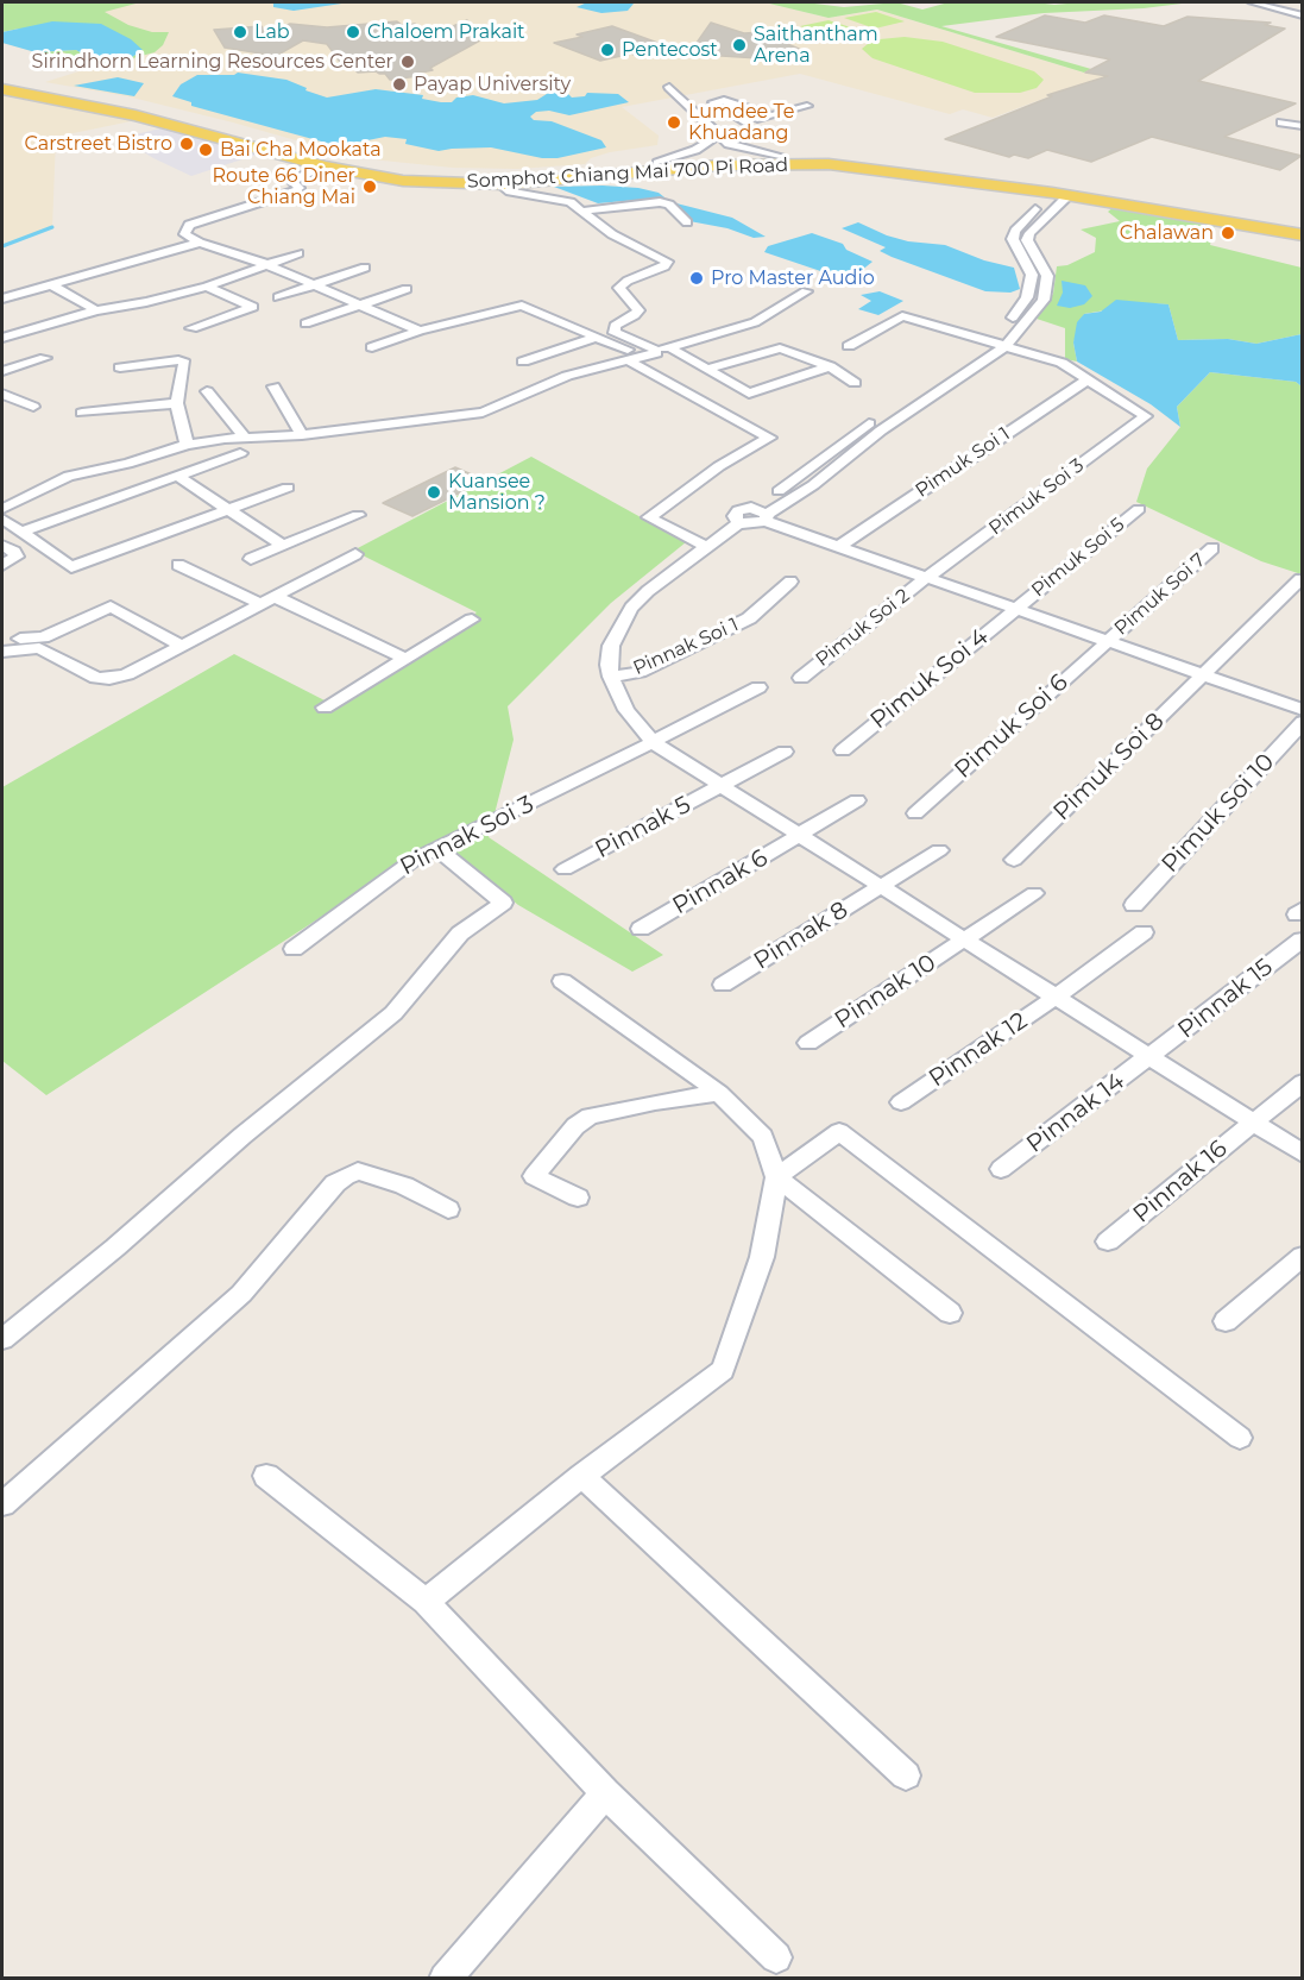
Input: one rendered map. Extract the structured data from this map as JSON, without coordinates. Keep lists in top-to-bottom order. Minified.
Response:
{"streets":{"main road":["Somphot Chiang Mai 700 Pi Road"],"street":["Pimuk Soi 1","Pimuk Soi 3","Pimuk Soi 5","Pimuk Soi 7","Pimuk Soi 2","Pinnak Soi 1","Pimuk Soi 4","Pimuk Soi 6","Pimuk Soi 8","Pimuk Soi 10","Pinnak 5","Pinnak Soi 3","Pinnak 6","Pinnak 8","Pinnak 10","Pinnak 15","Pinnak 12","Pinnak 14","Pinnak 16"]},"crossings":[["Pimuk Soi 1","Pimuk Soi 3"],["Pimuk Soi 3","Pimuk Soi 2"],["Pimuk Soi 5","Pimuk Soi 4"],["Pimuk Soi 7","Pimuk Soi 6"],["Pinnak 15","Pinnak 14"]],"places":["Lab","Chaloem Prakait","Saithantham Arena","Pentecost","Sirindhorn Learning Resources Center","Payap University","Lumdee Te Khuadang","Carstreet Bistro","Bai Cha Mookata","Route 66 Diner Chiang Mai","Chalawan","Pro Master Audio","Kuansee Mansion ?"]}
